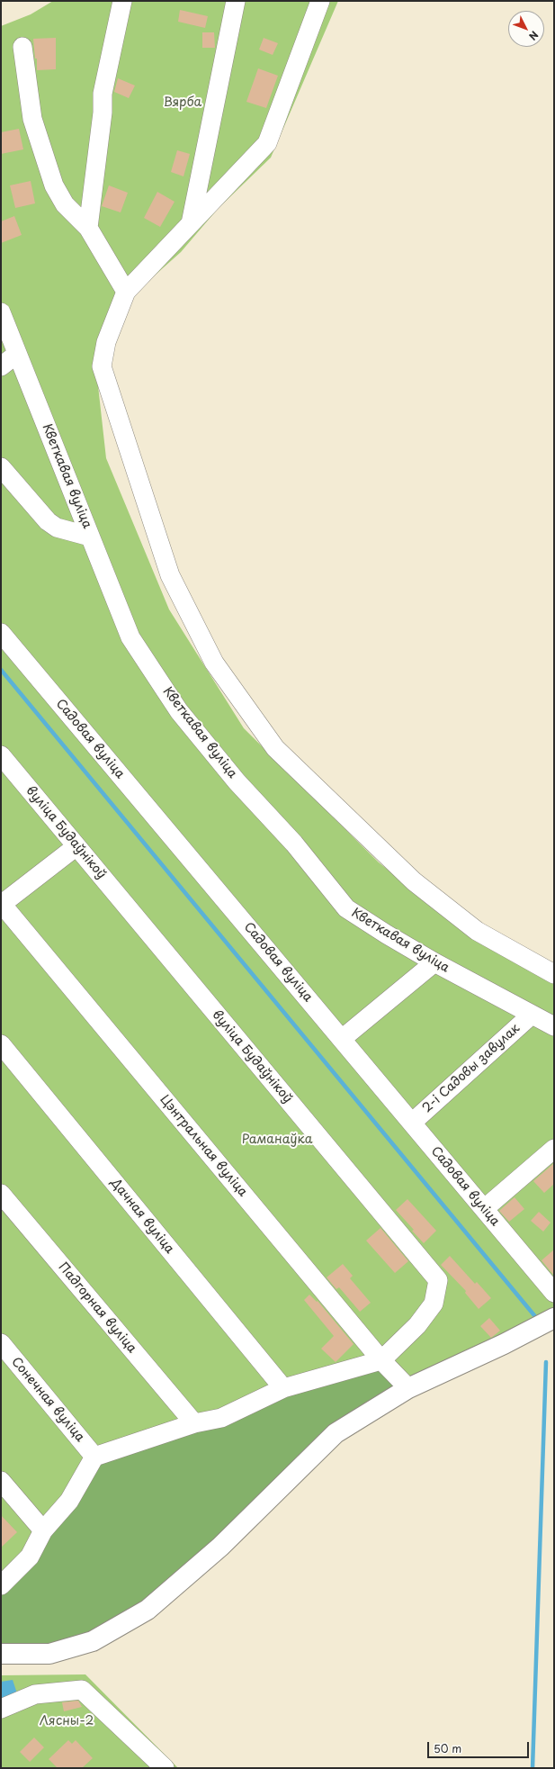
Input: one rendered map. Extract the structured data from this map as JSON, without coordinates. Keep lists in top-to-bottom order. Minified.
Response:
{"streets":{"street":["Кветкавая вуліца","Садовая вуліца","вуліца Будаўнікоў","2-і Садовы завулак","Цэнтральная вуліца","Дачная вуліца","Падгорная вуліца","Сонечная вуліца"]},"crossings":[["Кветкавая вуліца","2-і Садовы завулак"],["Садовая вуліца","2-і Садовы завулак"],["вуліца Будаўнікоў","Цэнтральная вуліца"]],"parks":["Вярба","Раманаўка","Лясны-2"],"scale_bar":"50 m","north":"bottom right"}
